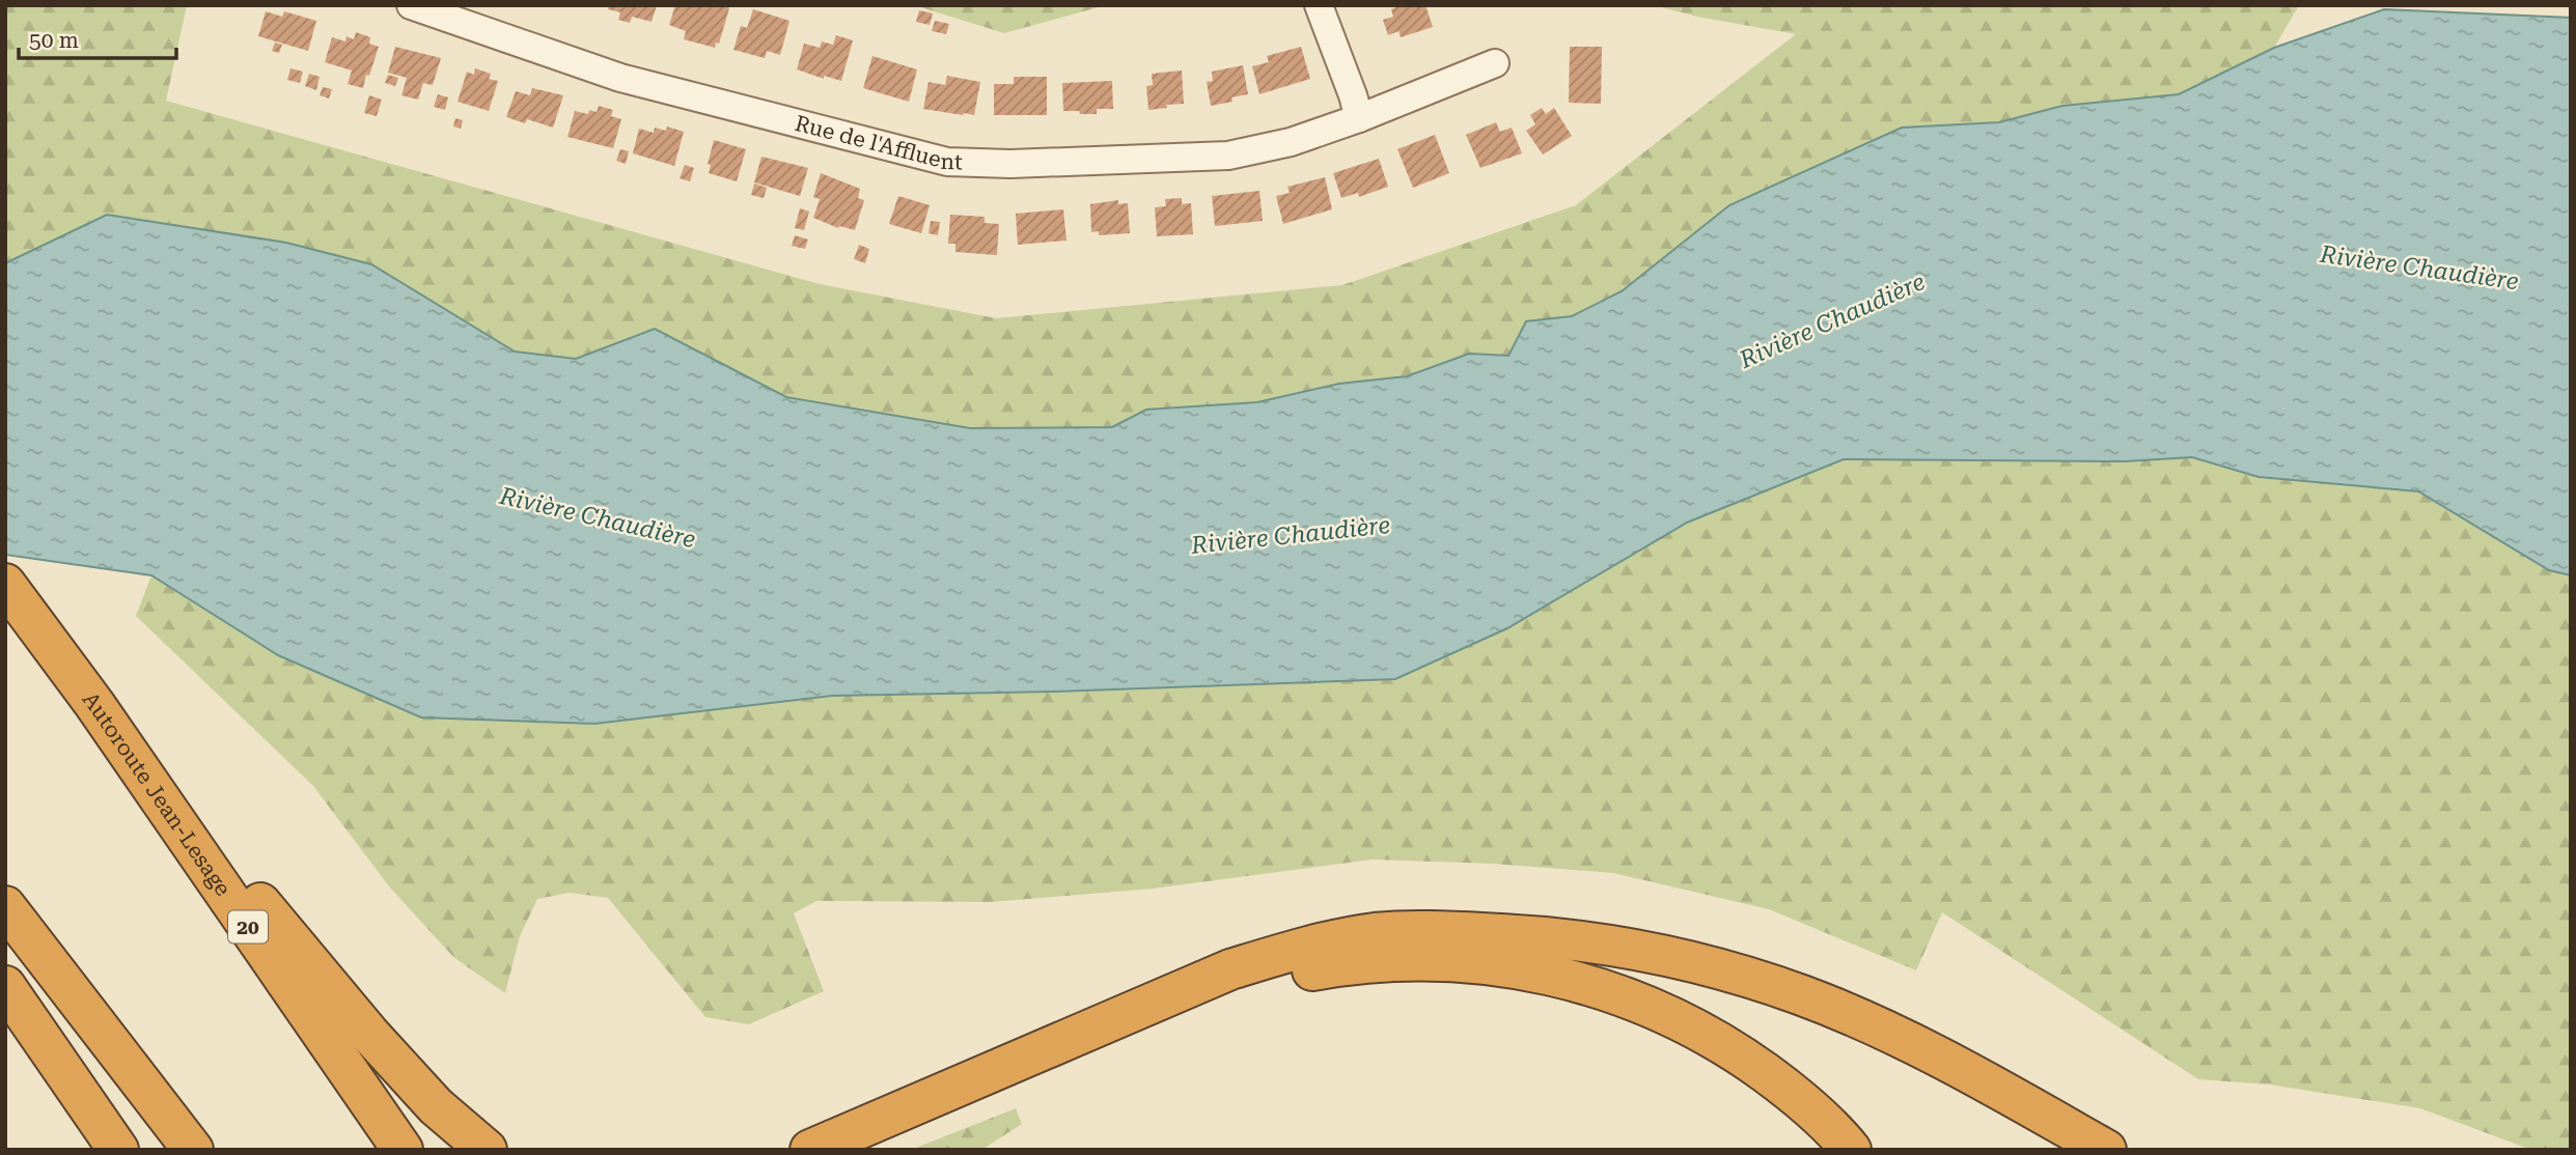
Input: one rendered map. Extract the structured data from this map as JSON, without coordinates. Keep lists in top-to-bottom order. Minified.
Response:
{"streets":{"highway":["Autoroute Jean-Lesage","20"],"street":["Rue de l'Affluent"]},"water":["Rivière Chaudière"],"scale_bar":"50 m"}
